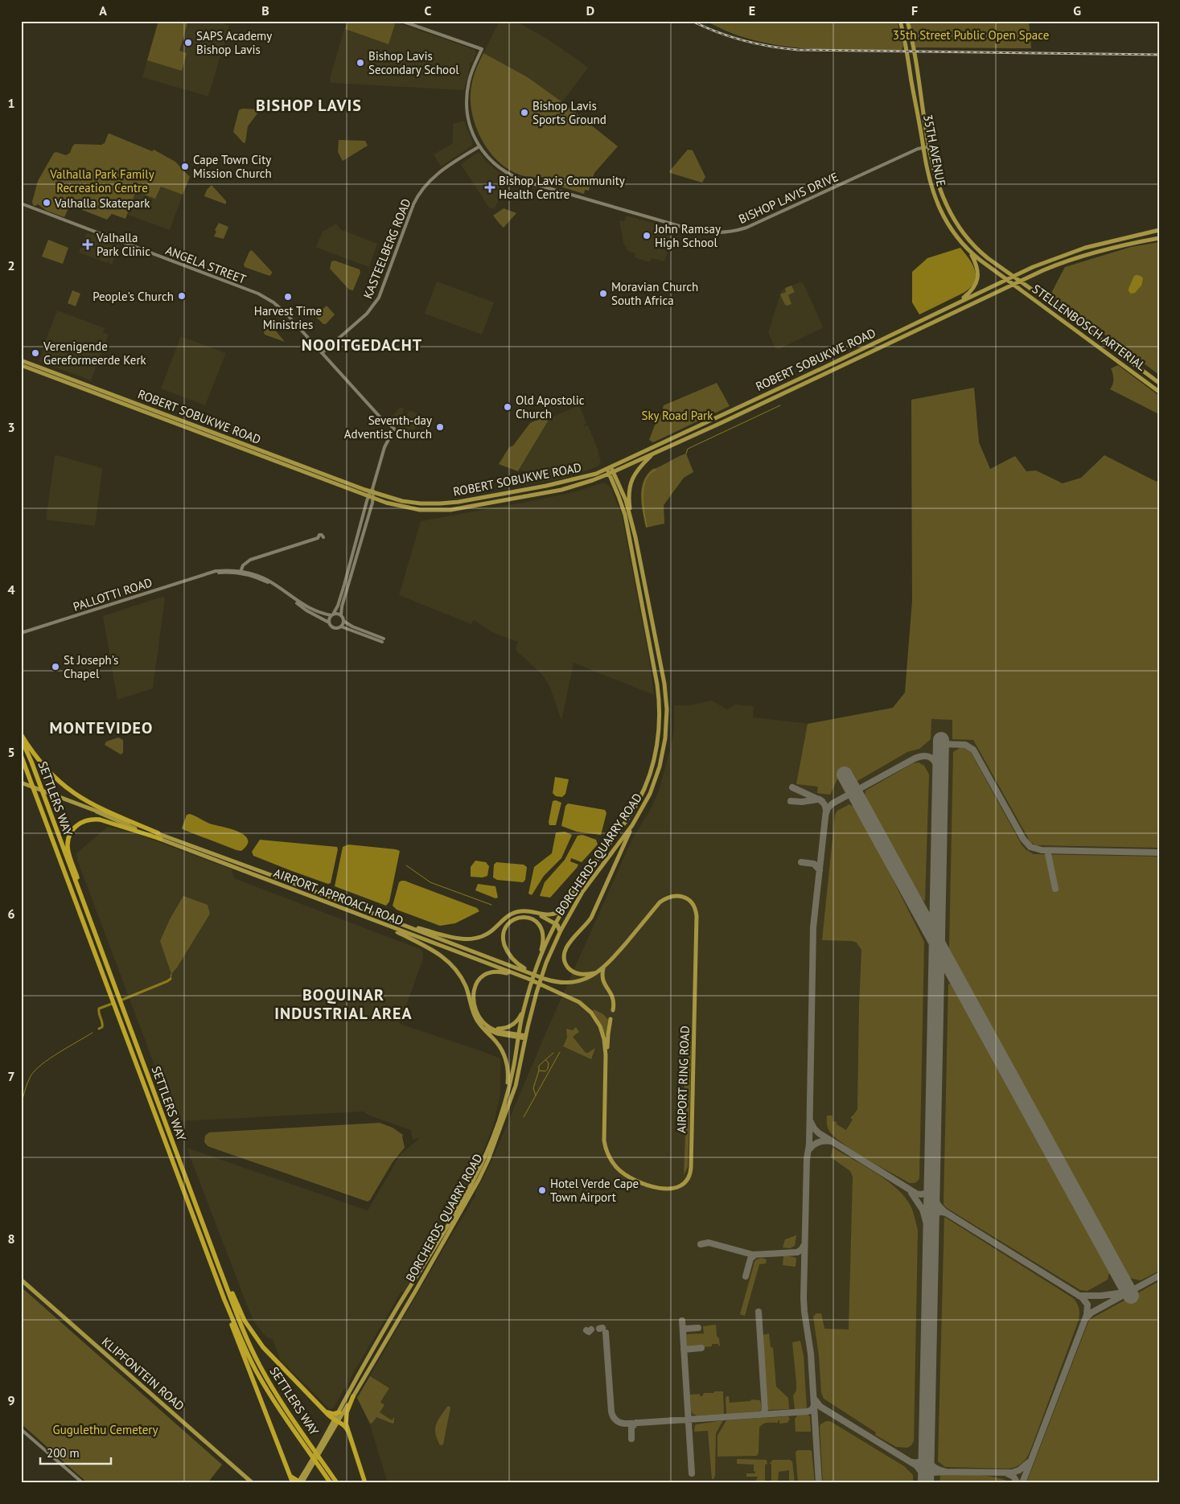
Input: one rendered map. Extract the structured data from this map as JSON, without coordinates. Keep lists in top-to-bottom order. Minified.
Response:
{"streets":{"highway":["SETTLERS WAY"],"main road":["35TH AVENUE","STELLENBOSCH ARTERIAL","ROBERT SOBUKWE ROAD","BORCHERDS QUARRY ROAD","AIRPORT APPROACH ROAD","AIRPORT RING ROAD","KLIPFONTEIN ROAD"],"street":["BISHOP LAVIS DRIVE","KASTEELBERG ROAD","ANGELA STREET","PALLOTTI ROAD"]},"crossings":[["35TH AVENUE","BISHOP LAVIS DRIVE"],["35TH AVENUE","STELLENBOSCH ARTERIAL"],["35TH AVENUE","ROBERT SOBUKWE ROAD"],["BISHOP LAVIS DRIVE","KASTEELBERG ROAD"],["KASTEELBERG ROAD","ANGELA STREET"],["ANGELA STREET","ROBERT SOBUKWE ROAD"],["STELLENBOSCH ARTERIAL","ROBERT SOBUKWE ROAD"],["ROBERT SOBUKWE ROAD","BORCHERDS QUARRY ROAD"],["SETTLERS WAY","AIRPORT APPROACH ROAD"],["AIRPORT APPROACH ROAD","AIRPORT RING ROAD"]],"districts":["BISHOP LAVIS","NOOITGEDACHT","MONTEVIDEO","BOQUINAR INDUSTRIAL AREA"],"parks":["35th Street Public Open Space","Valhalla Park Family Recreation Centre","Sky Road Park","Gugulethu Cemetery"],"places":{"other":["SAPS Academy Bishop Lavis","Bishop Lavis Secondary School","Bishop Lavis Sports Ground","Cape Town City Mission Church","Valhalla Skatepark","John Ramsay High School","Moravian Church South Africa","People's Church","Harvest Time Ministries","Verenigende Gereformeerde Kerk","Old Apostolic Church","Seventh-day Adventist Church","St Joseph's Chapel","Hotel Verde Cape Town Airport"],"health":["Bishop Lavis Community Health Centre","Valhalla Park Clinic"]},"scale_bar":"200 m","grid":{"columns":["A","B","C","D","E","F","G"],"rows":["1","2","3","4","5","6","7","8","9"]}}
